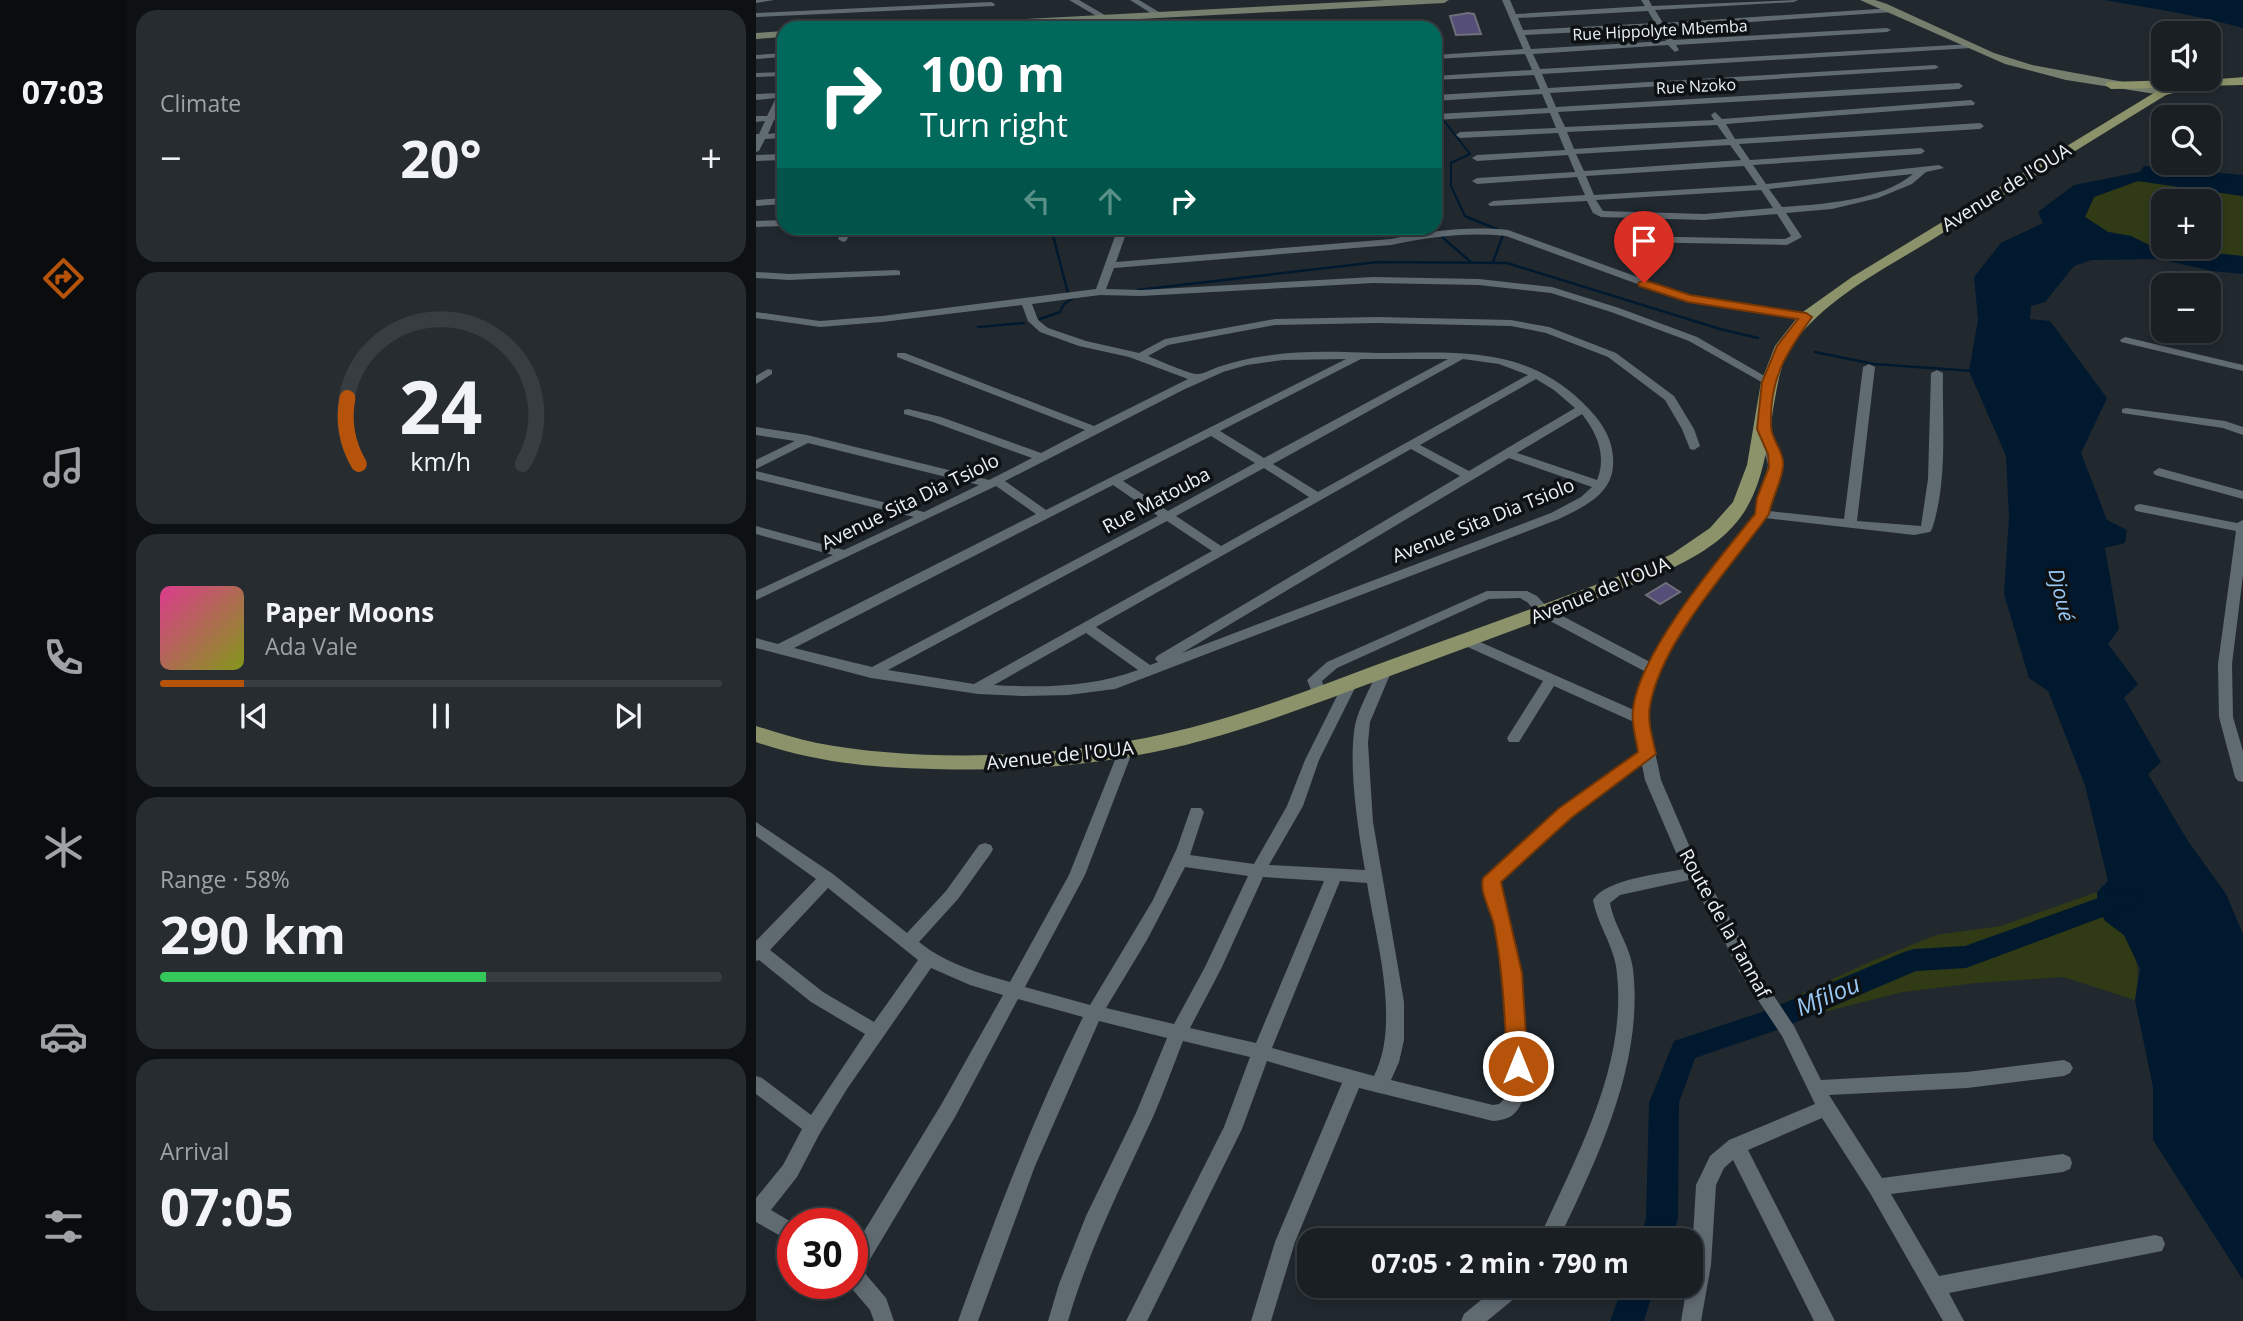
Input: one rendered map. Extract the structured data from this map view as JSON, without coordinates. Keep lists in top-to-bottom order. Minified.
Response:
{"streets":{"main road":["Avenue de l'OUA"],"street":["Rue Hippolyte Mbemba","Rue Nzoko","Rue Matouba","Avenue Sita Dia Tsiolo","Route de la Tannaf"]},"crossings":[["Rue Matouba","Avenue Sita Dia Tsiolo"]],"water":["Djoué","Mfilou"],"page":{"tabs":"07:03","tile":["Climate",["Range · 58%","290 km"],["Arrival","07:05"]],"map_buttons":["+","−"],"turn":["100 m","Turn right"],"heat":["−","20°","+"],"song":["Paper Moons","Ada Vale"],"limit":"30","trip":"07:05 · 2 min · 790 m","gauge":["24","km/h"]}}
